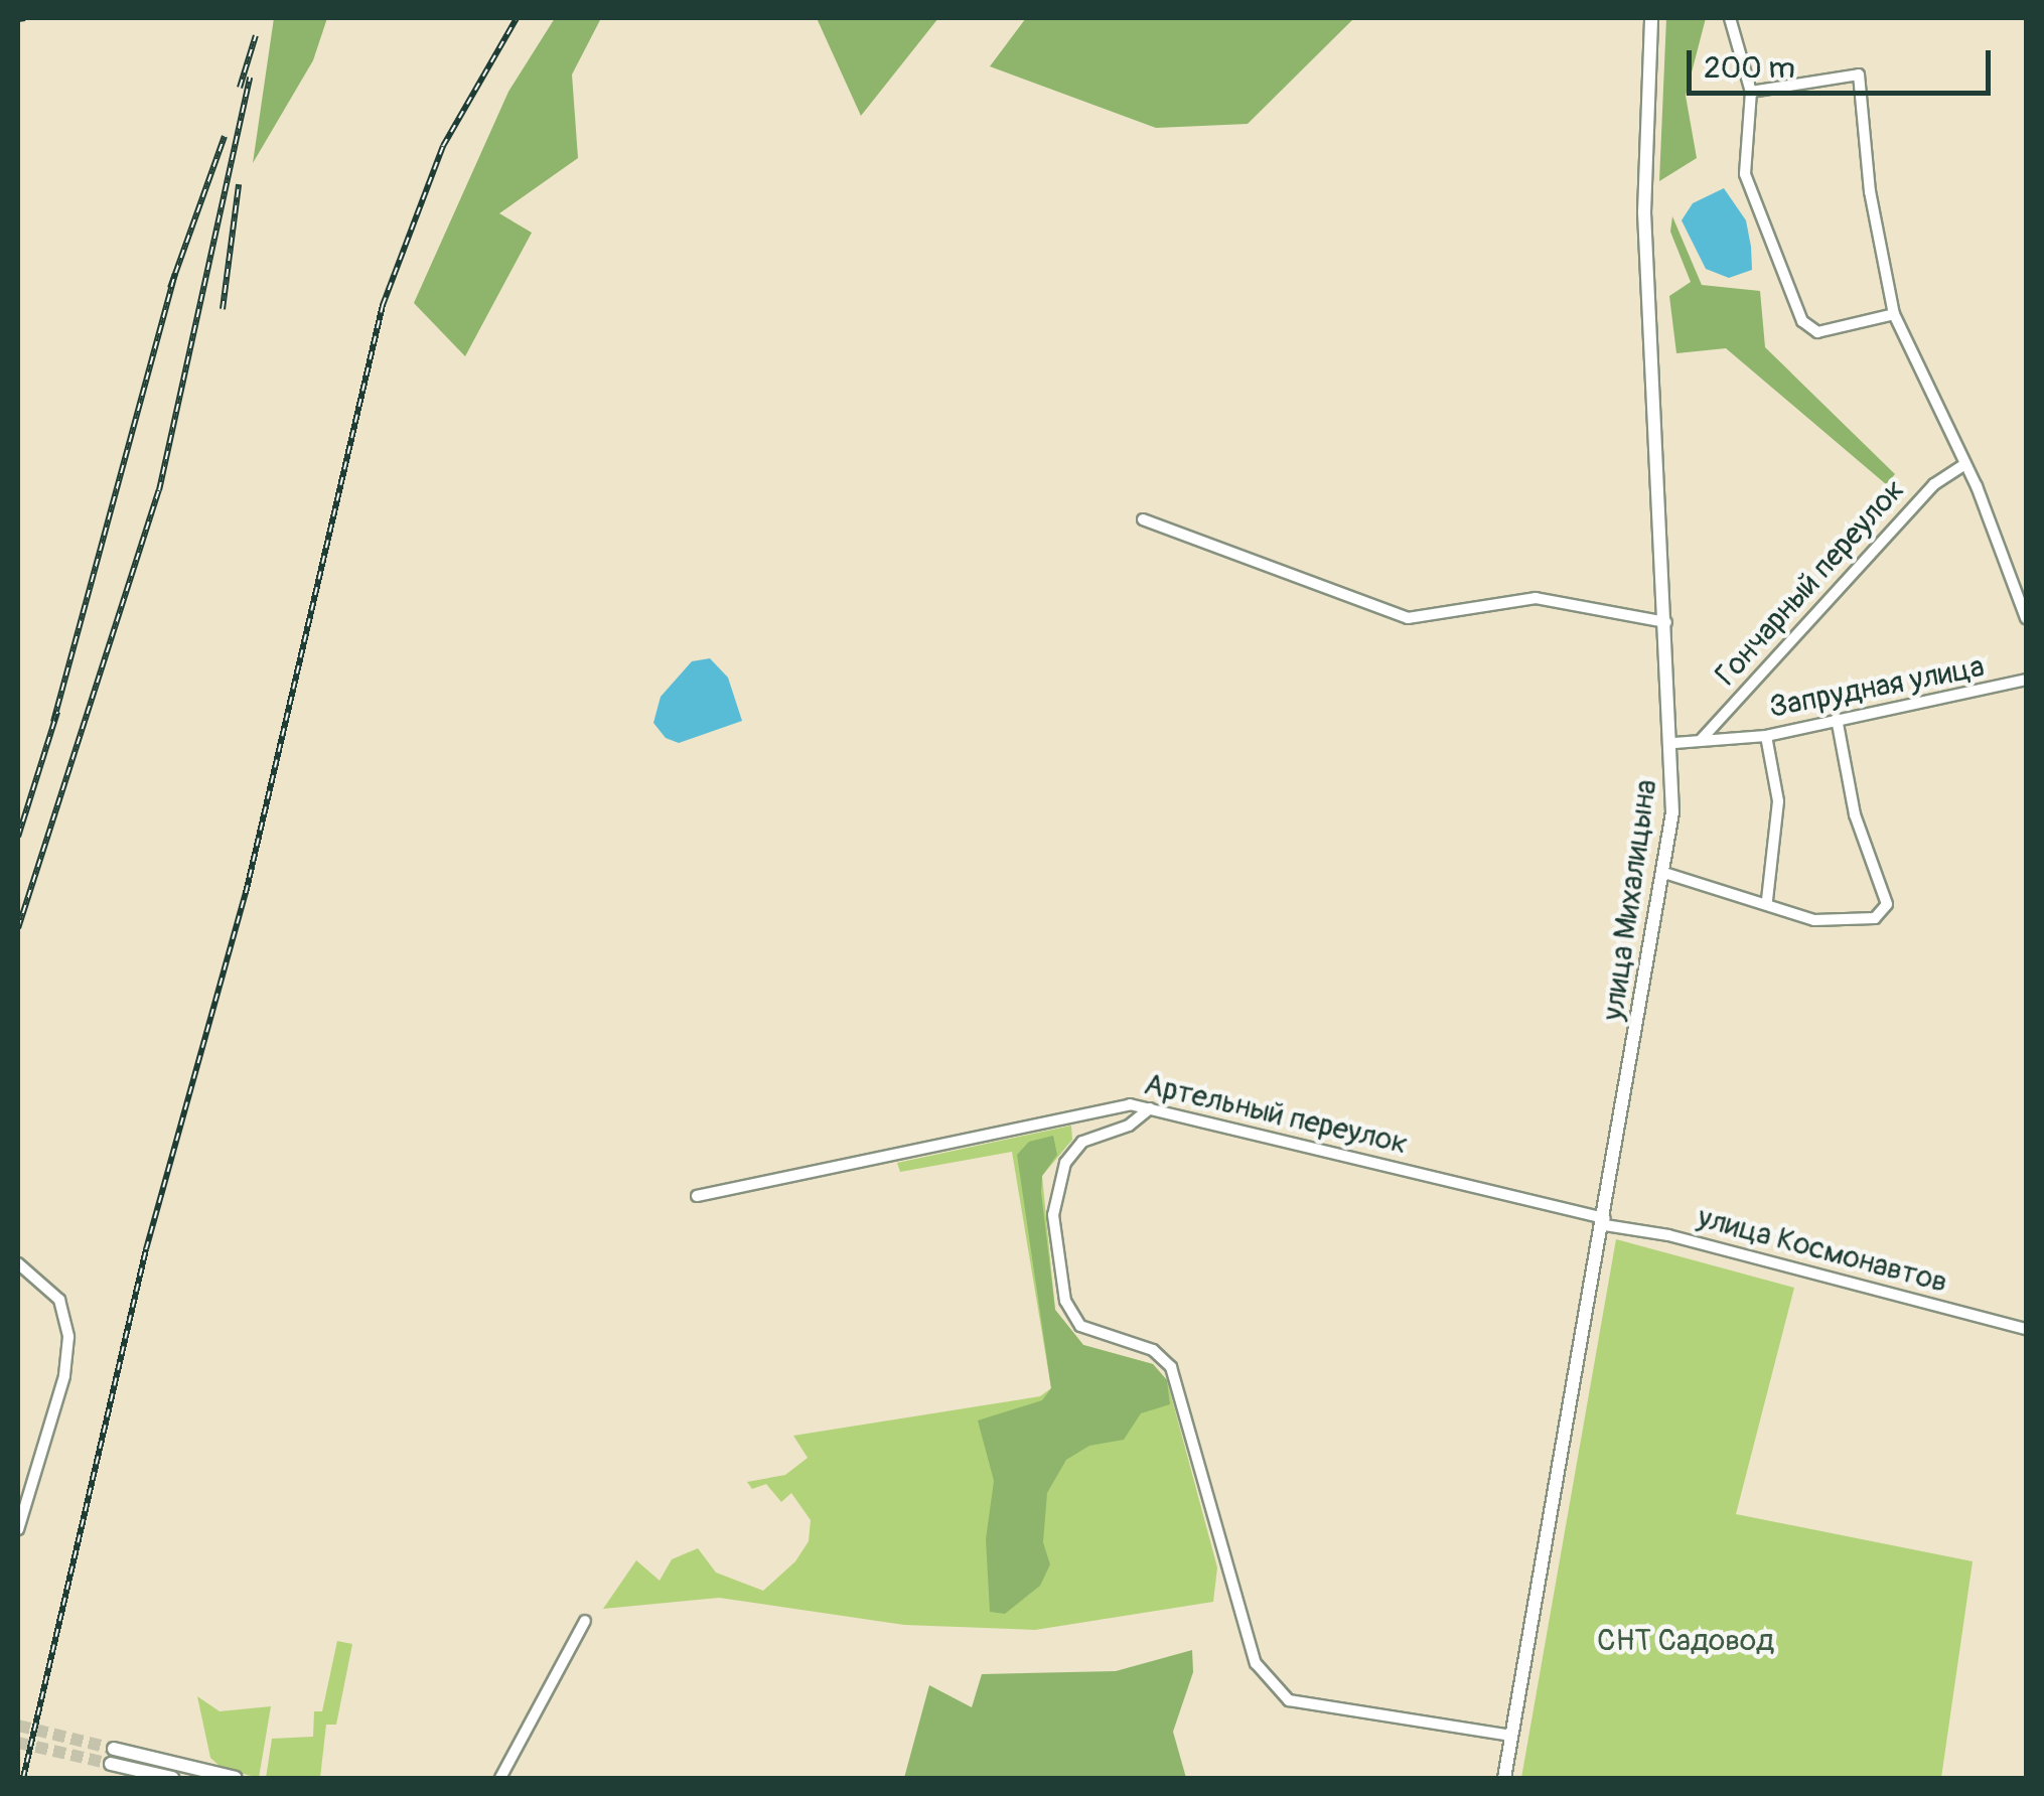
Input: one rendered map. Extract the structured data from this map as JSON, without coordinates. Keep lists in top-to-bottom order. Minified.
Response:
{"streets":{"main road":["улица Михалицына"],"street":["Гончарный переулок","Запрудная улица","Артельный переулок","улица Космонавтов"]},"crossings":[["Гончарный переулок","Запрудная улица"],["Запрудная улица","улица Михалицына"],["улица Михалицына","Артельный переулок"],["улица Михалицына","улица Космонавтов"],["Артельный переулок","улица Космонавтов"]],"parks":["СНТ Садовод"],"scale_bar":"200 m"}
